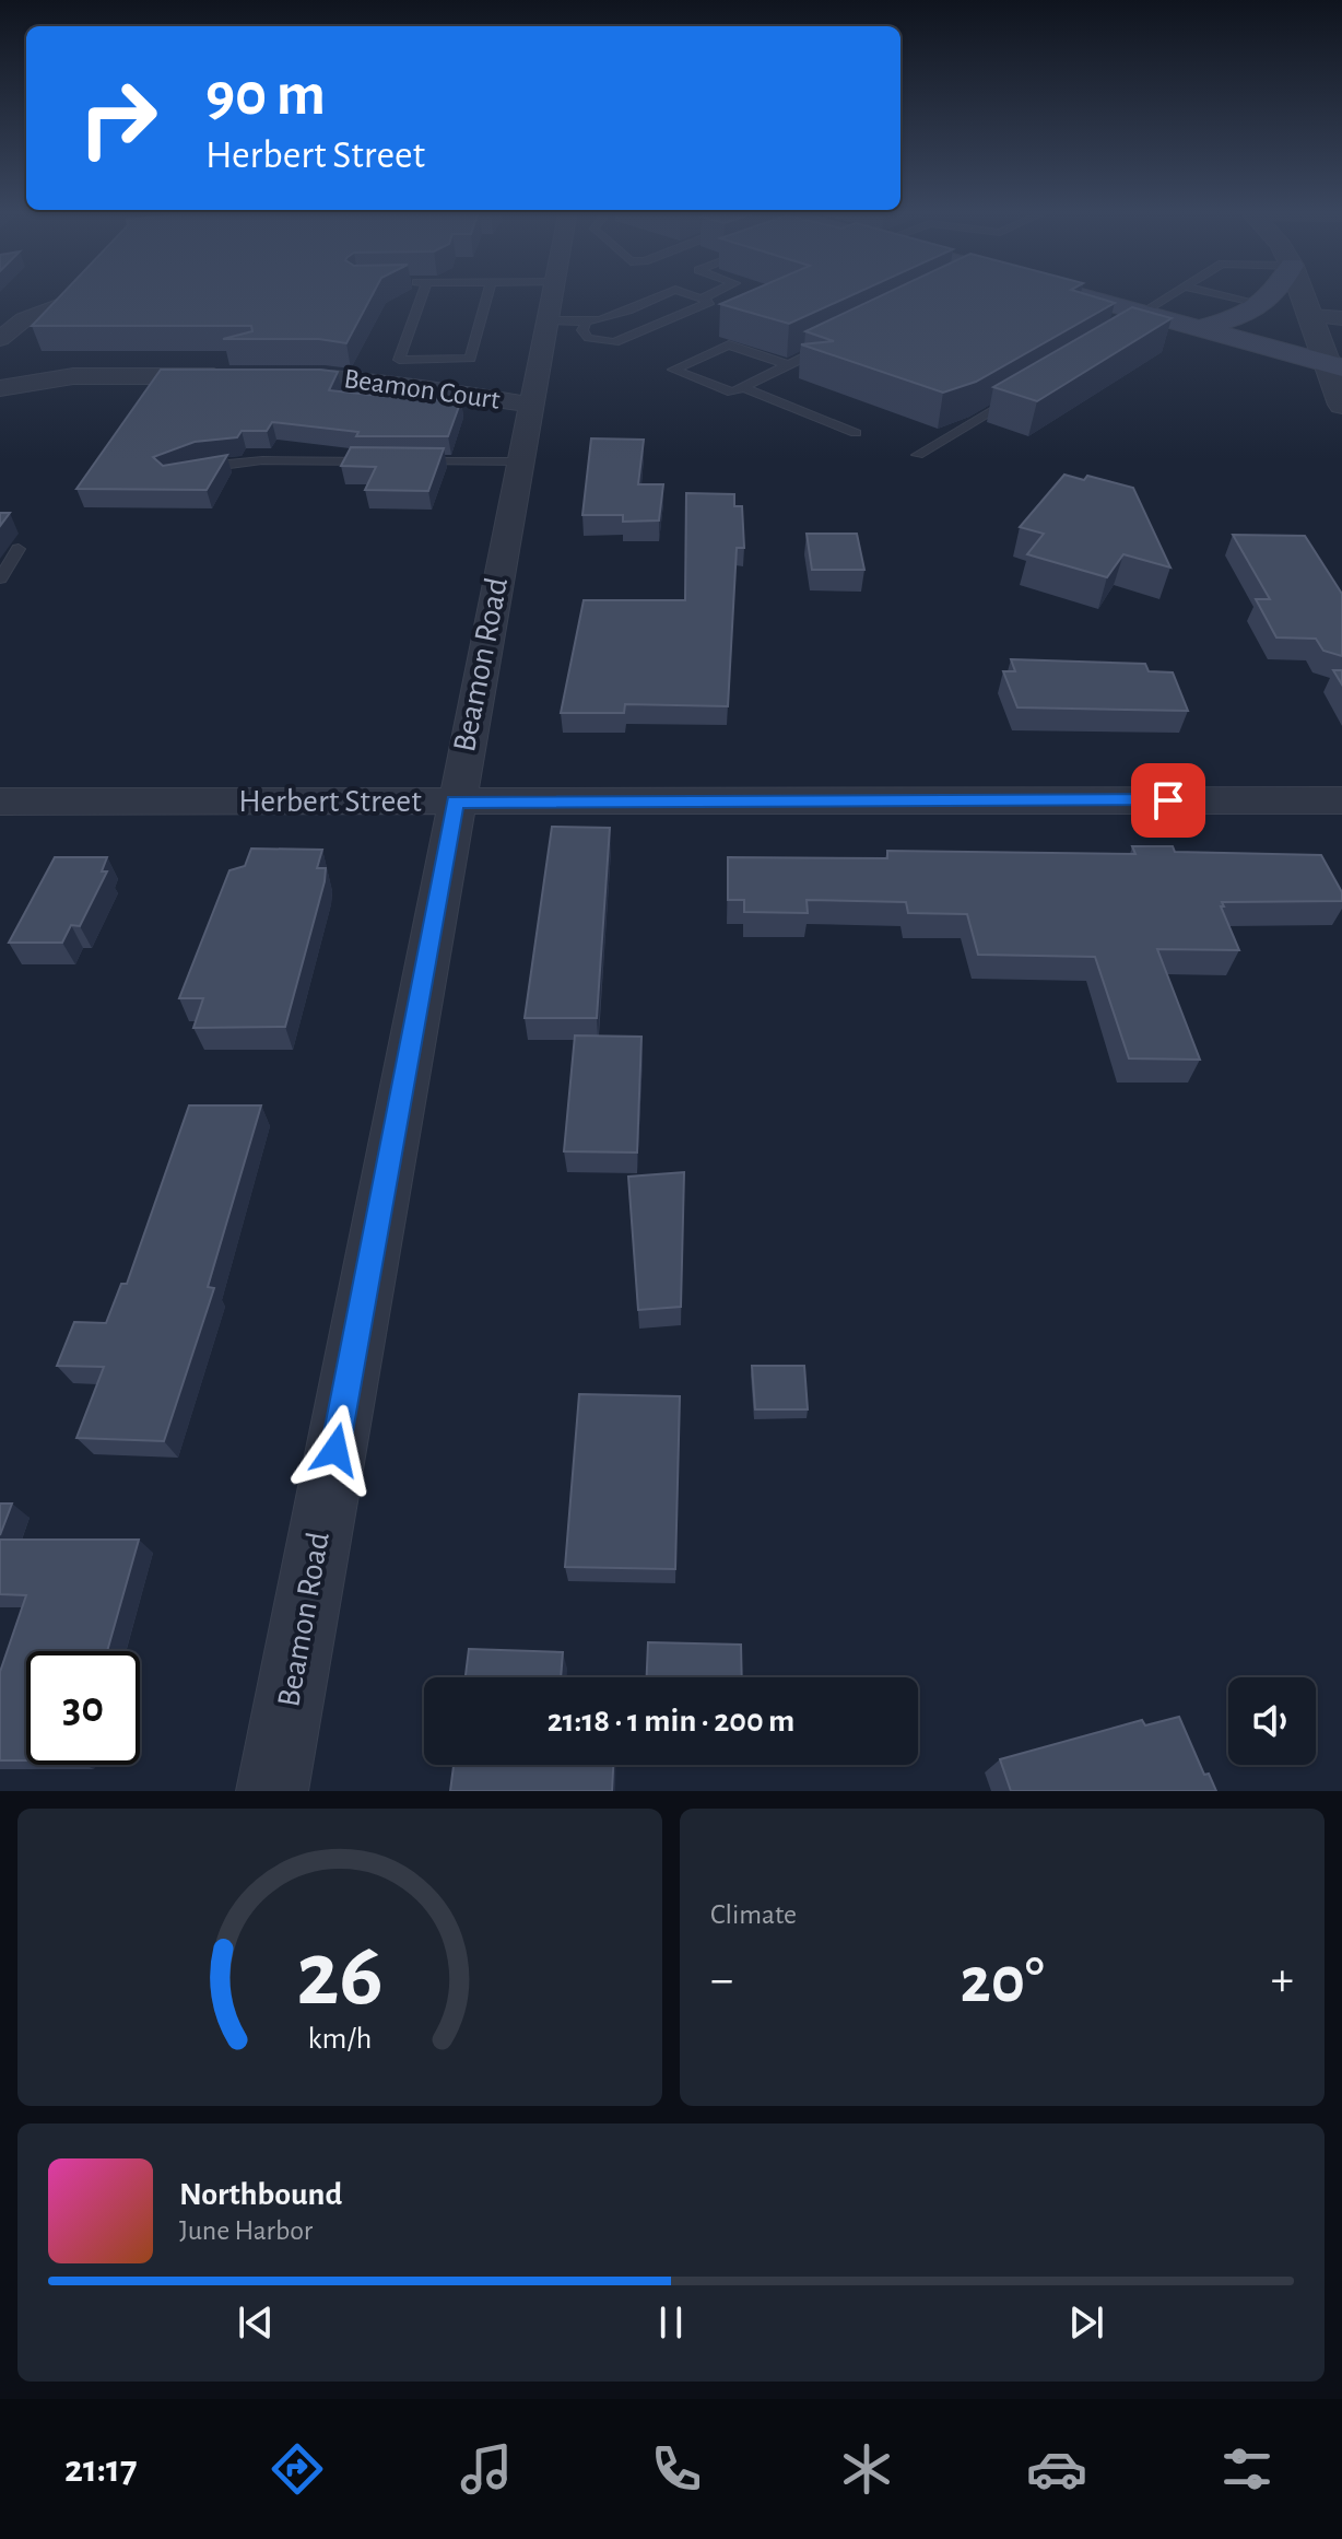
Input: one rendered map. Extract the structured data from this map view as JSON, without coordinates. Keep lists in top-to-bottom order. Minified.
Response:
{"streets":{"street":["Beamon Court","Beamon Road","Herbert Street"]},"crossings":[["Beamon Court","Beamon Road"],["Beamon Road","Herbert Street"]],"page":{"turn":["90 m","Herbert Street"],"limit":"30","trip":"21:18 · 1 min · 200 m","tile":"Climate","heat":["−","20°","+"],"song":["Northbound","June Harbor"],"tabs":"21:17","gauge":["26","km/h"]}}
